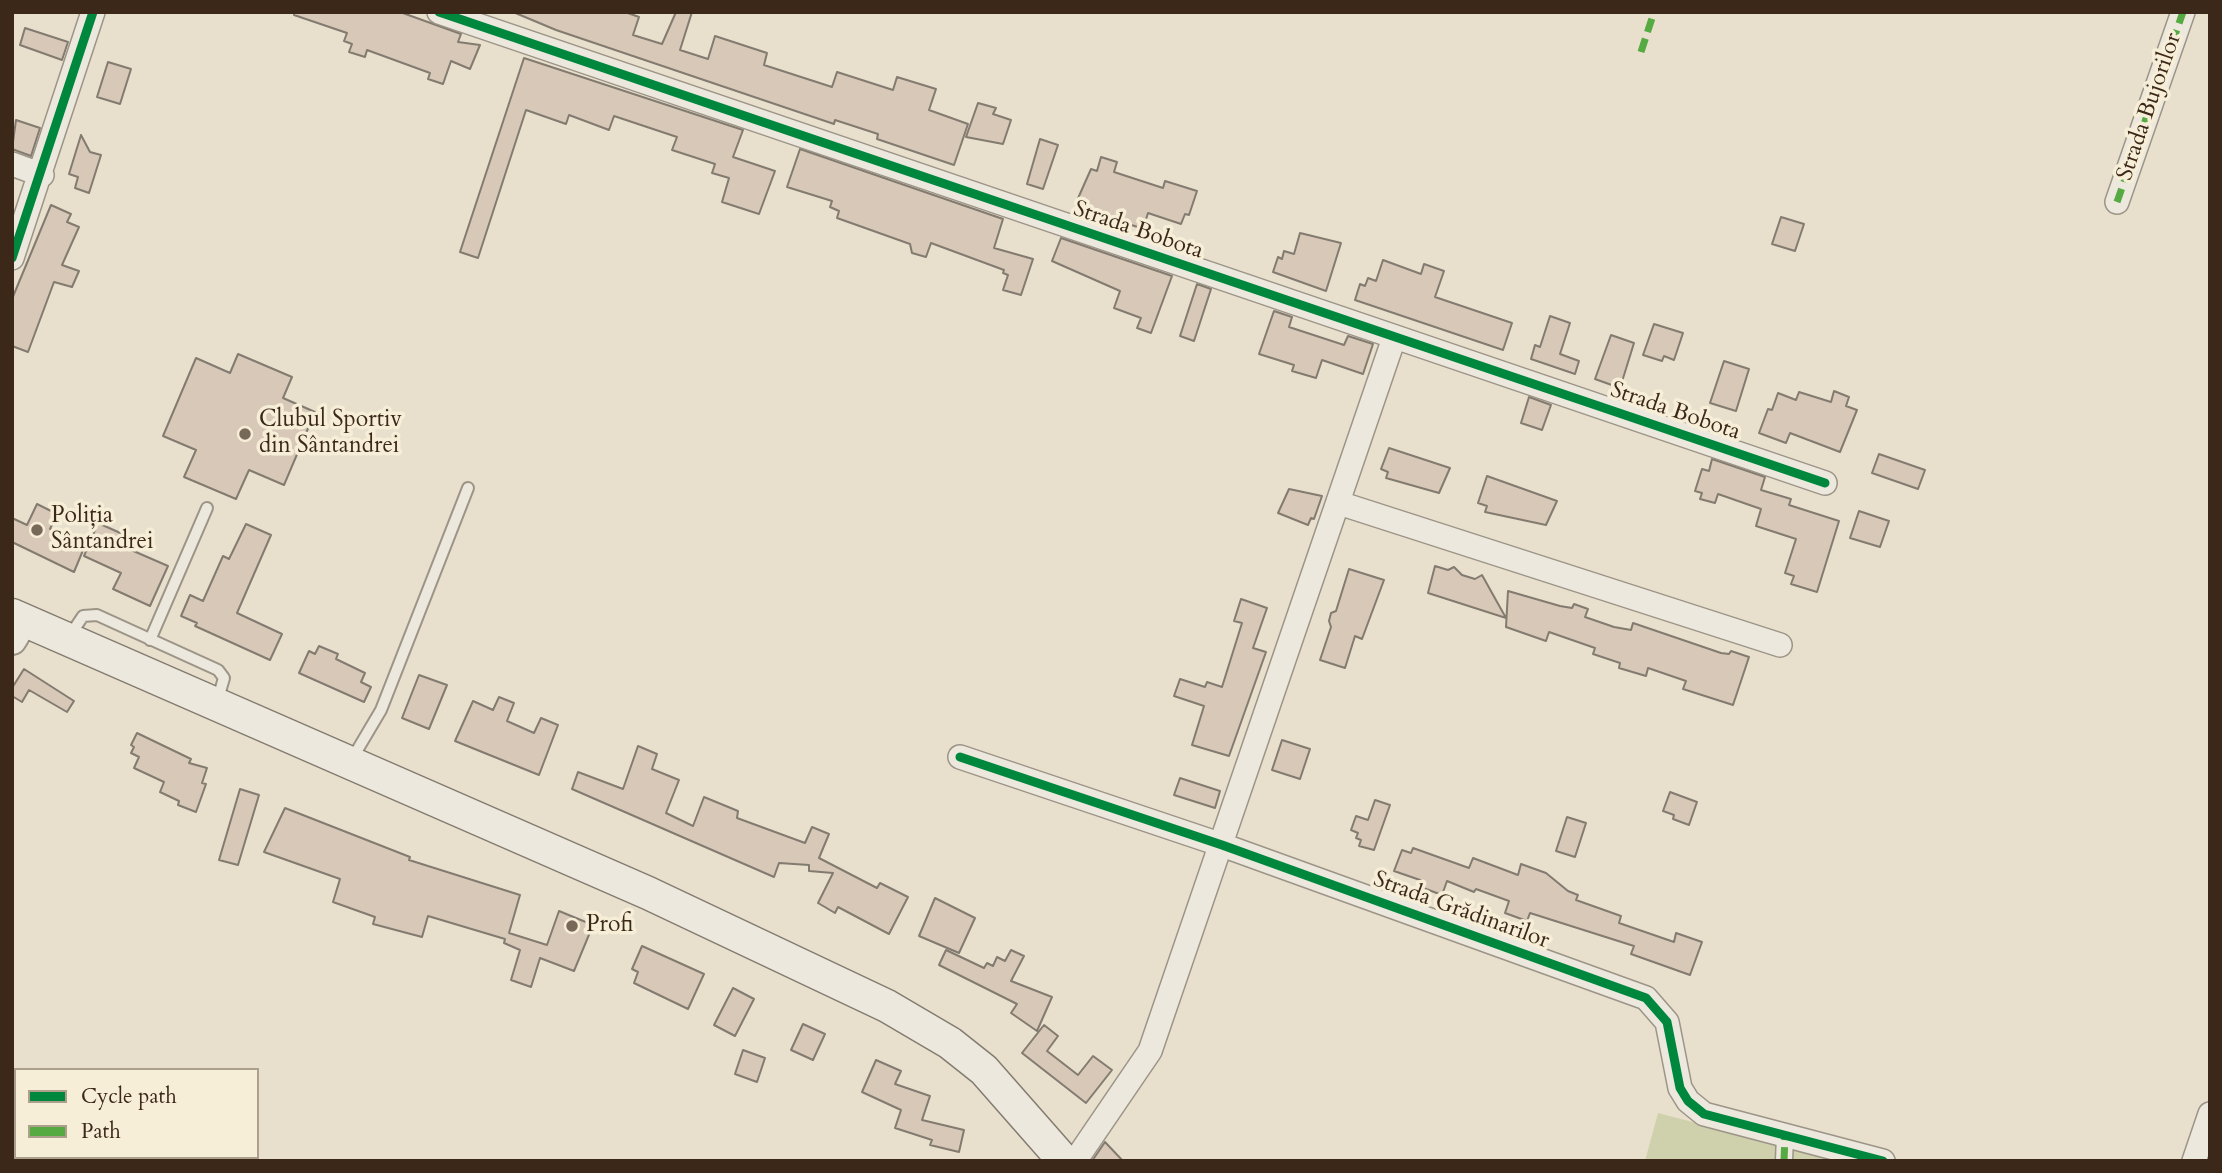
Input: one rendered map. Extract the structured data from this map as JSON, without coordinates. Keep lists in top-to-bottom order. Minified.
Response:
{"streets":{"street":["Strada Bujorilor","Strada Bobota","Strada Grădinarilor"]},"places":["Clubul Sportiv din Sântandrei","Poliția Sântandrei","Profi"],"legend":["Cycle path","Path"]}
